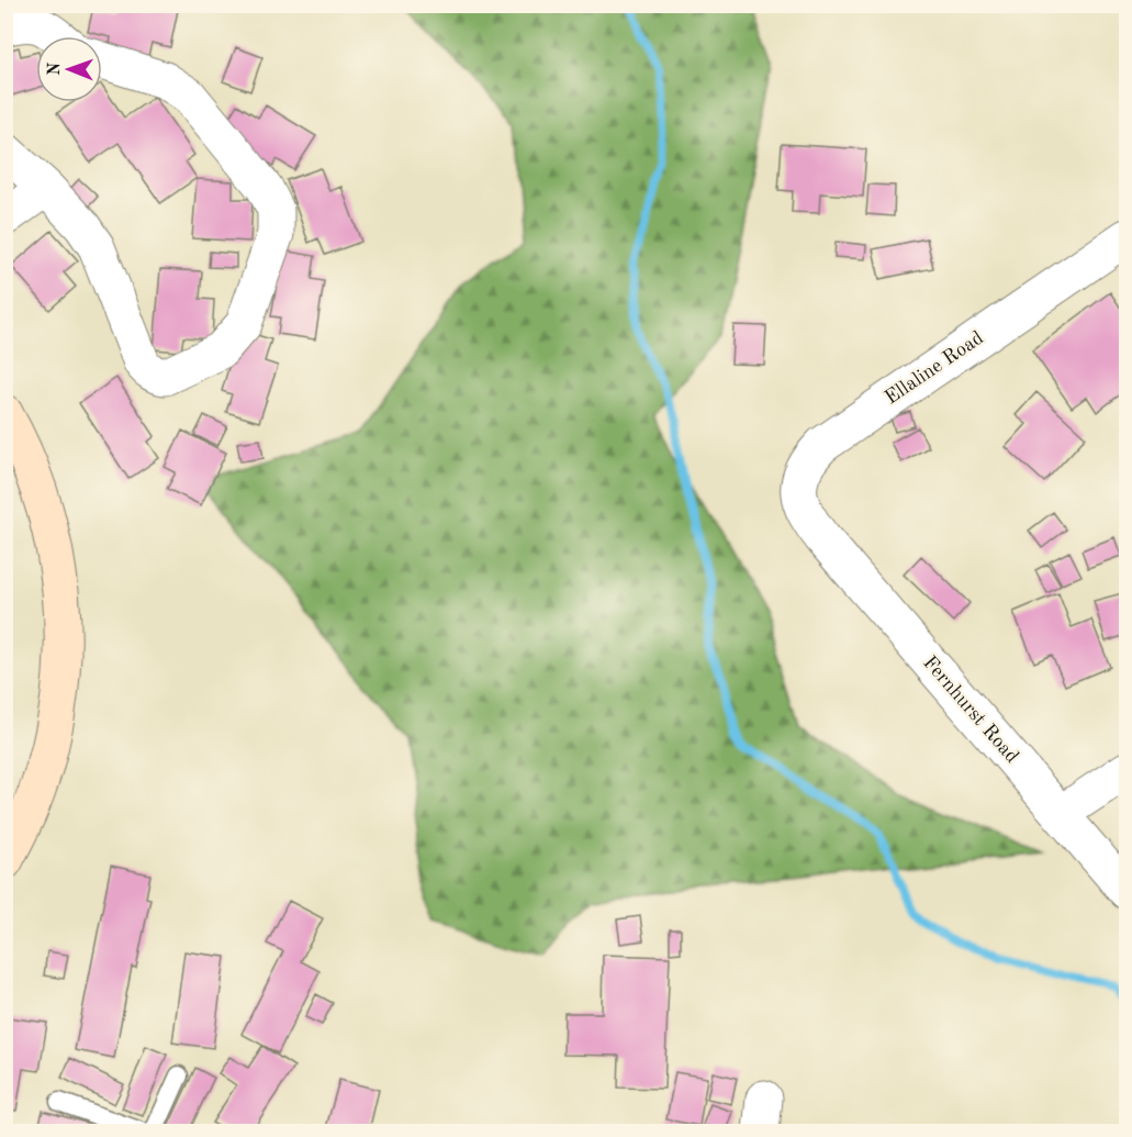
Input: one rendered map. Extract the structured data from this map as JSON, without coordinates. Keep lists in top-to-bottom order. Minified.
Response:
{"streets":{"street":["Ellaline Road","Fernhurst Road"]},"crossings":[["Ellaline Road","Fernhurst Road"]],"north":"left"}
